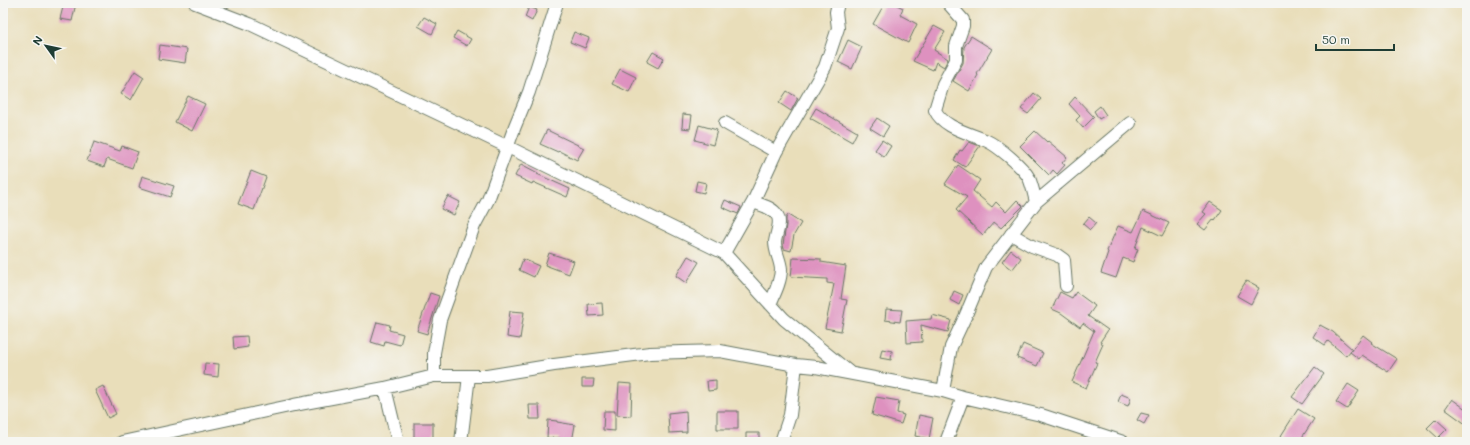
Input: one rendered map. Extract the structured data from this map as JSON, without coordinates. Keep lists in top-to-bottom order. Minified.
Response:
{"scale_bar":"50 m","north":"top left"}
